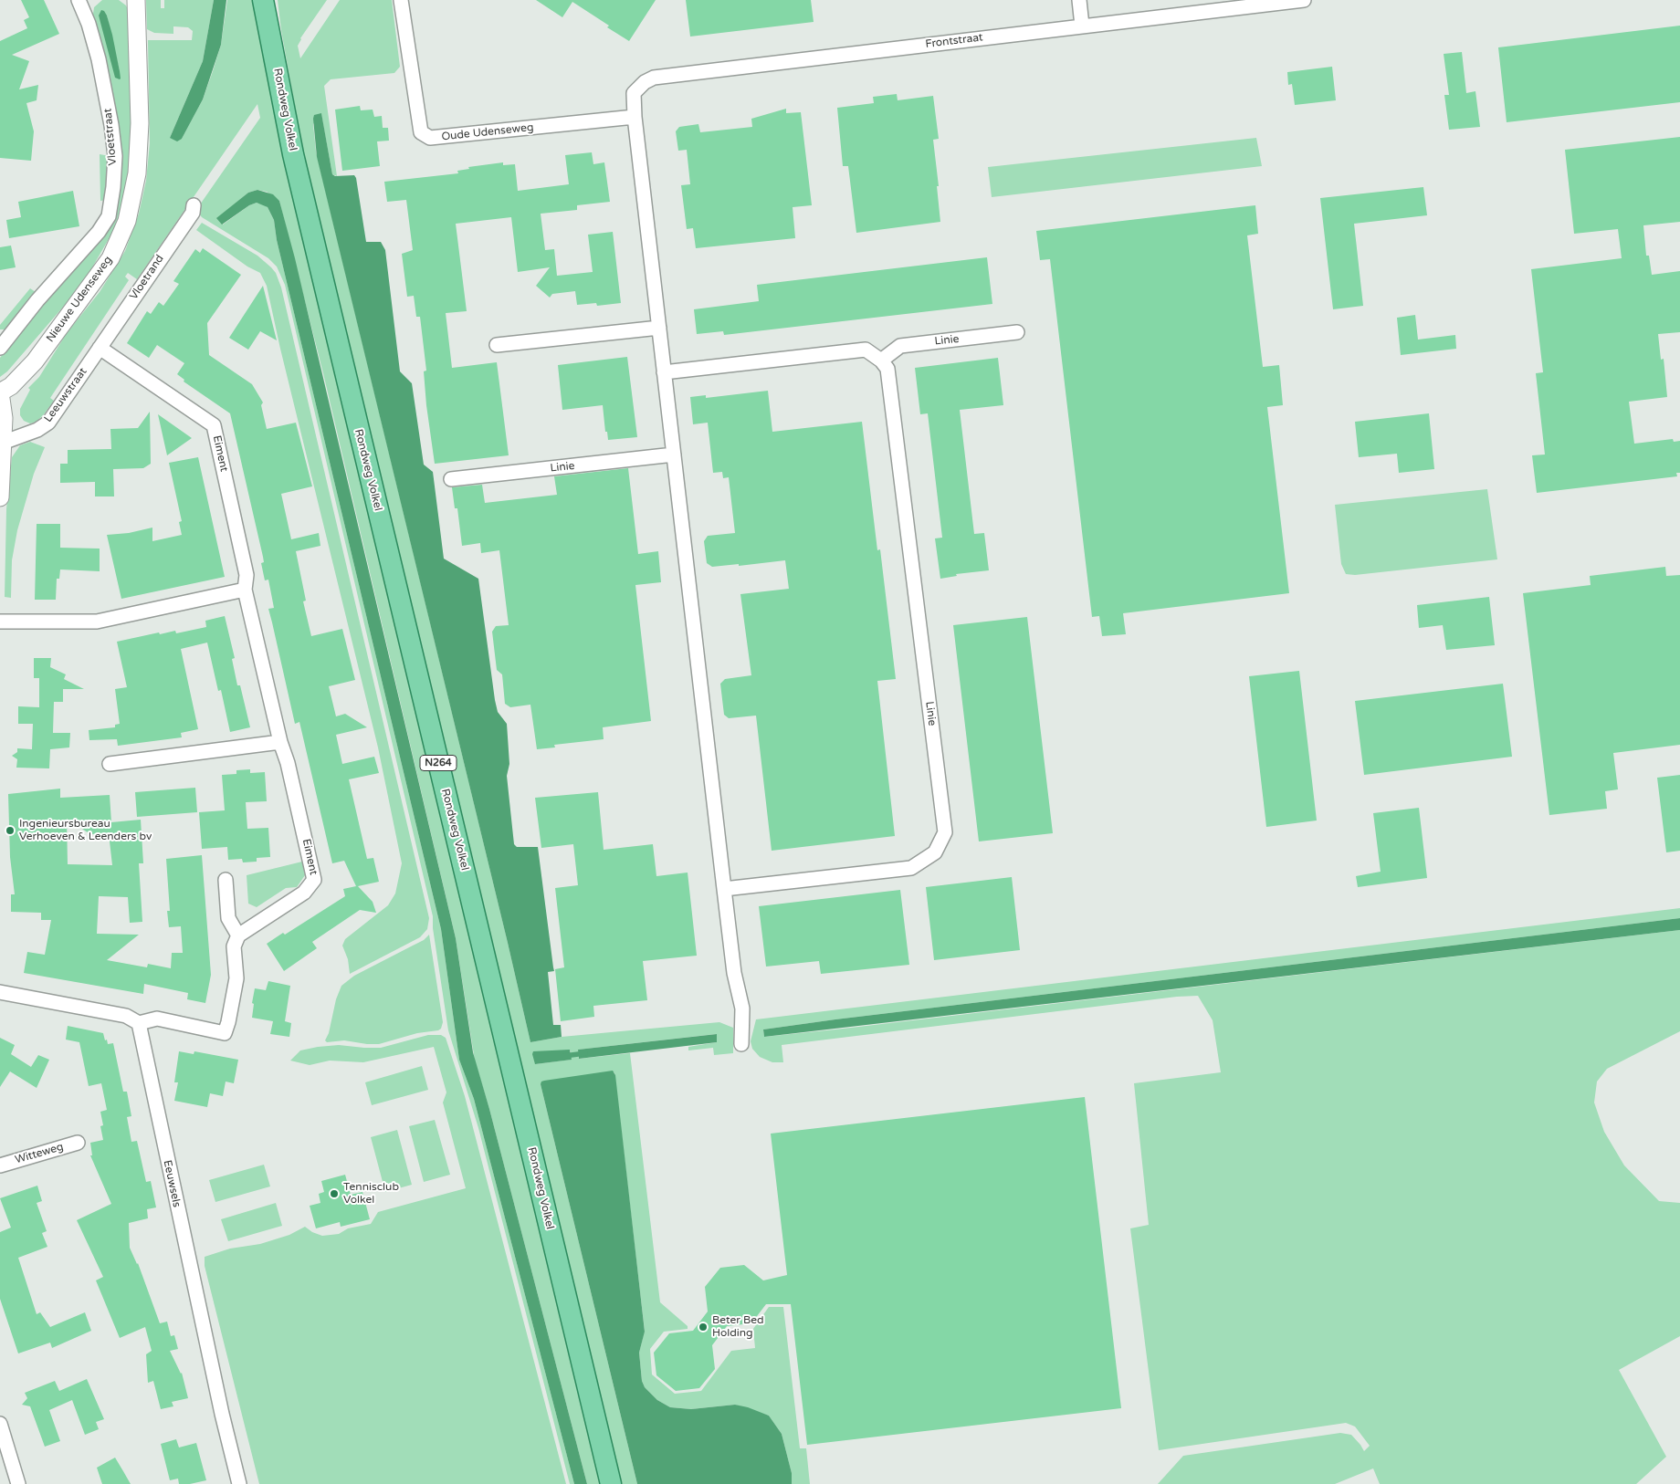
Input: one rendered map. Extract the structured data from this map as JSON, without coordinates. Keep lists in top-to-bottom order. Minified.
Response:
{"streets":{"main road":["Rondweg Volkel","N264"],"street":["Frontstraat","Oude Udenseweg","Vloetstraat","Vloetrand","Nieuwe Udenseweg","Linie","Leeuwstraat","Eiment","Witteweg","Eeuwsels"]},"crossings":[["Frontstraat","Oude Udenseweg"],["Vloetrand","Leeuwstraat"],["Vloetrand","Eiment"],["Leeuwstraat","Eiment"]],"places":["Ingenieursbureau Verhoeven & Leenders bv","Tennisclub Volkel","Beter Bed Holding"]}
